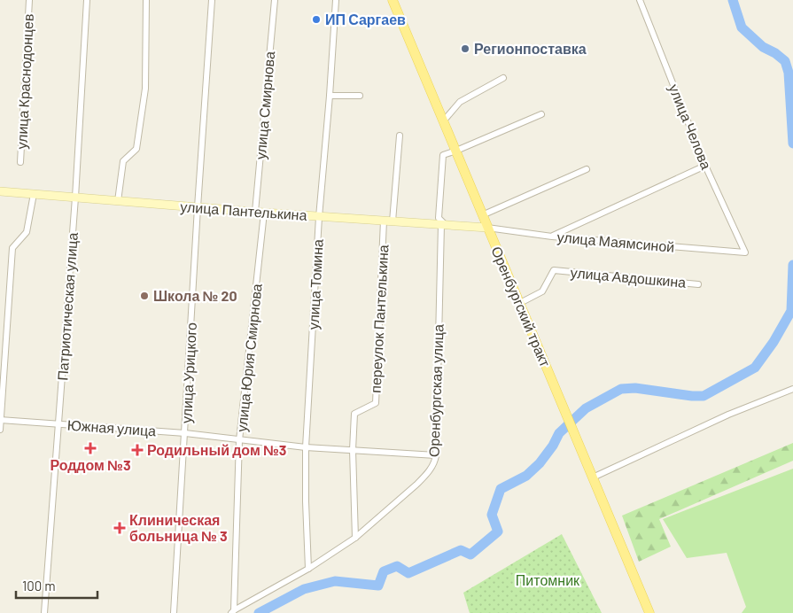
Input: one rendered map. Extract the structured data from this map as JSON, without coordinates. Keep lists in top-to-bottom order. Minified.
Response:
{"streets":{"main road":["улица Пантелькина","Оренбургский тракт"],"street":["улица Краснодонцев","улица Смирнова","улица Челова","улица Маямсиной","улица Авдошкина","улица Томина","Патриотическая улица","переулок Пантелькина","улица Юрия Смирнова","улица Урицкого","Оренбургская улица","Южная улица"]},"crossings":[["улица Смирнова","улица Пантелькина"],["улица Челова","улица Маямсиной"],["улица Пантелькина","улица Маямсиной"],["улица Пантелькина","улица Томина"],["улица Пантелькина","Патриотическая улица"],["улица Пантелькина","Оренбургский тракт"],["улица Пантелькина","переулок Пантелькина"],["улица Пантелькина","улица Юрия Смирнова"],["улица Пантелькина","улица Урицкого"],["улица Пантелькина","Оренбургская улица"],["улица Маямсиной","Оренбургский тракт"],["улица Авдошкина","Оренбургский тракт"],["улица Томина","Оренбургская улица"],["улица Томина","Южная улица"],["Патриотическая улица","Южная улица"],["Оренбургский тракт","Оренбургская улица"],["переулок Пантелькина","Оренбургская улица"],["переулок Пантелькина","Южная улица"],["улица Юрия Смирнова","Оренбургская улица"],["улица Юрия Смирнова","Южная улица"],["улица Урицкого","Южная улица"],["Оренбургская улица","Южная улица"]],"parks":["Питомник"],"places":{"other":["ИП Саргаев","Регионпоставка","Школа № 20"],"health":["Роддом №3","Родильный дом №3","Клиническая больница № 3"]},"scale_bar":"100 m"}
